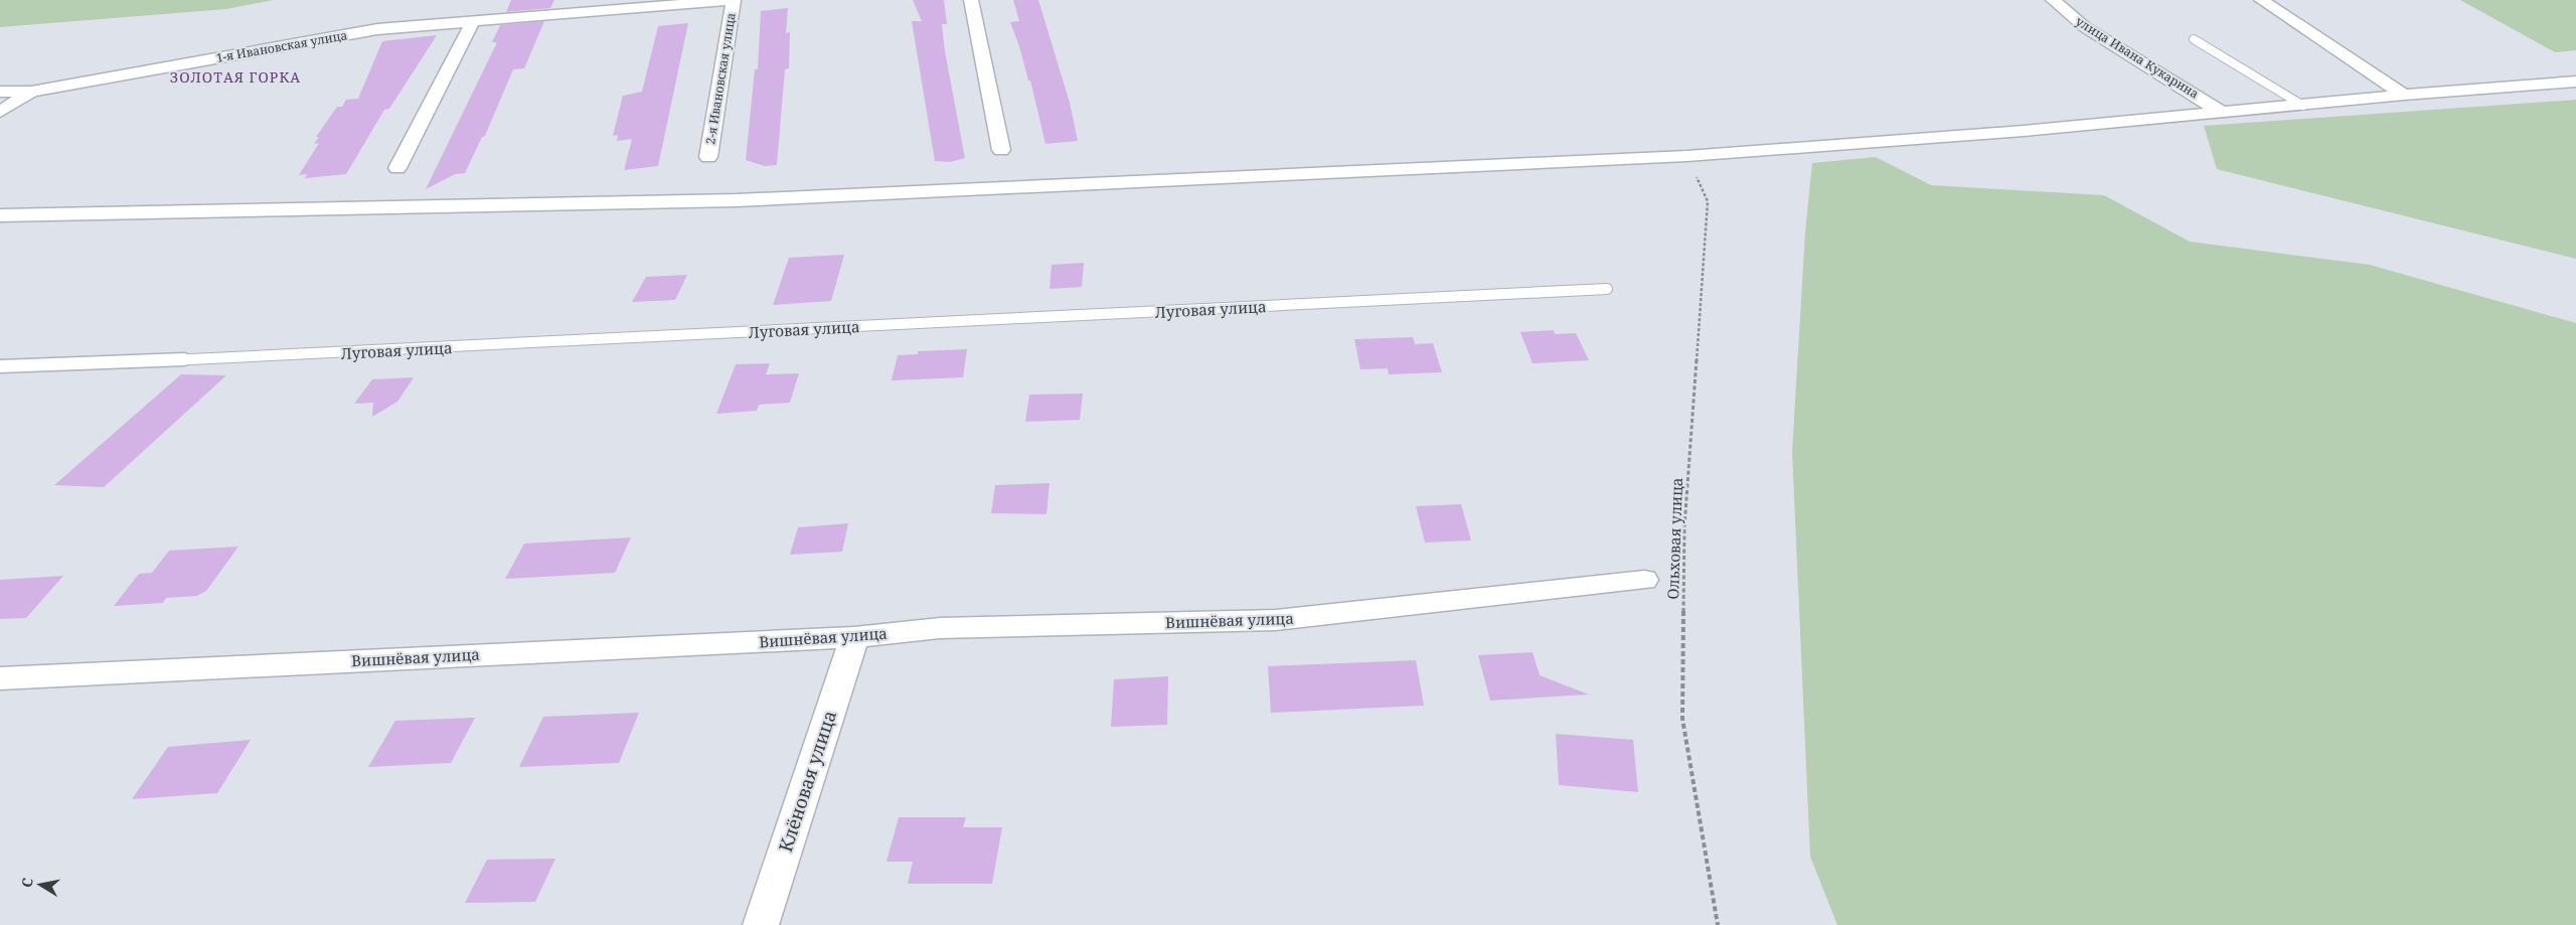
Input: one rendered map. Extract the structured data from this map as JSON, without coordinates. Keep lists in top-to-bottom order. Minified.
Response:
{"streets":{"street":["1-я Ивановская улица","улица Ивана Кукарина","2-я Ивановская улица","Вишнёвая улица","Клёновая улица"],"lane":["Луговая улица"],"path":["Ольховая улица"]},"crossings":[["1-я Ивановская улица","2-я Ивановская улица"],["Вишнёвая улица","Клёновая улица"]],"districts":["ЗОЛОТАЯ ГОРКА"],"north":"left"}
